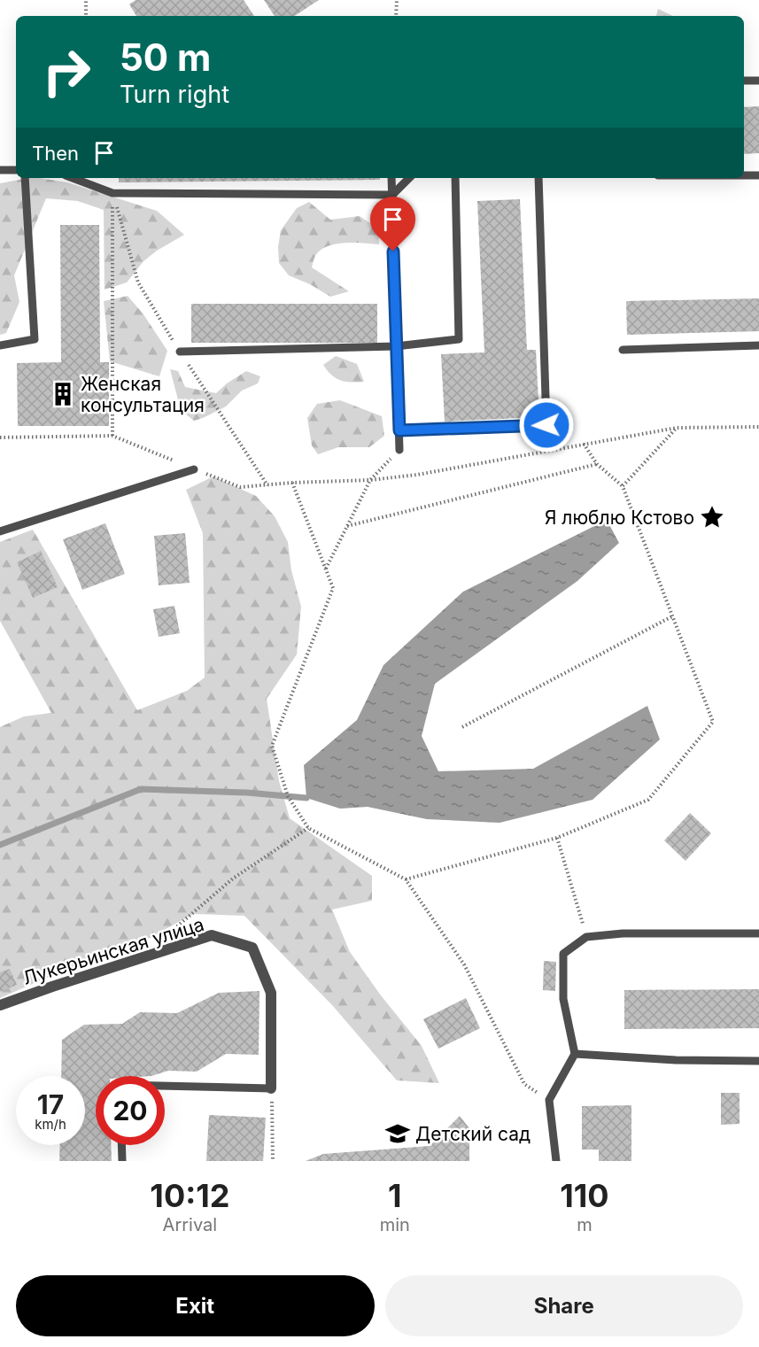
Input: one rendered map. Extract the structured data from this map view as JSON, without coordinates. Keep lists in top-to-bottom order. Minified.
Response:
{"streets":{"street":["Лукерьинская улица"]},"places":{"building":["Женская консультация"],"place":["Я люблю Кстово"],"school or university":["Детский сад"]},"page":{"turn":["50 m","Turn right"],"then":"Then","speed":"17 km/h","limit":"20","eta":["10:12","Arrival","1","min","110","m"],"buttons":["Exit","Share"]}}
